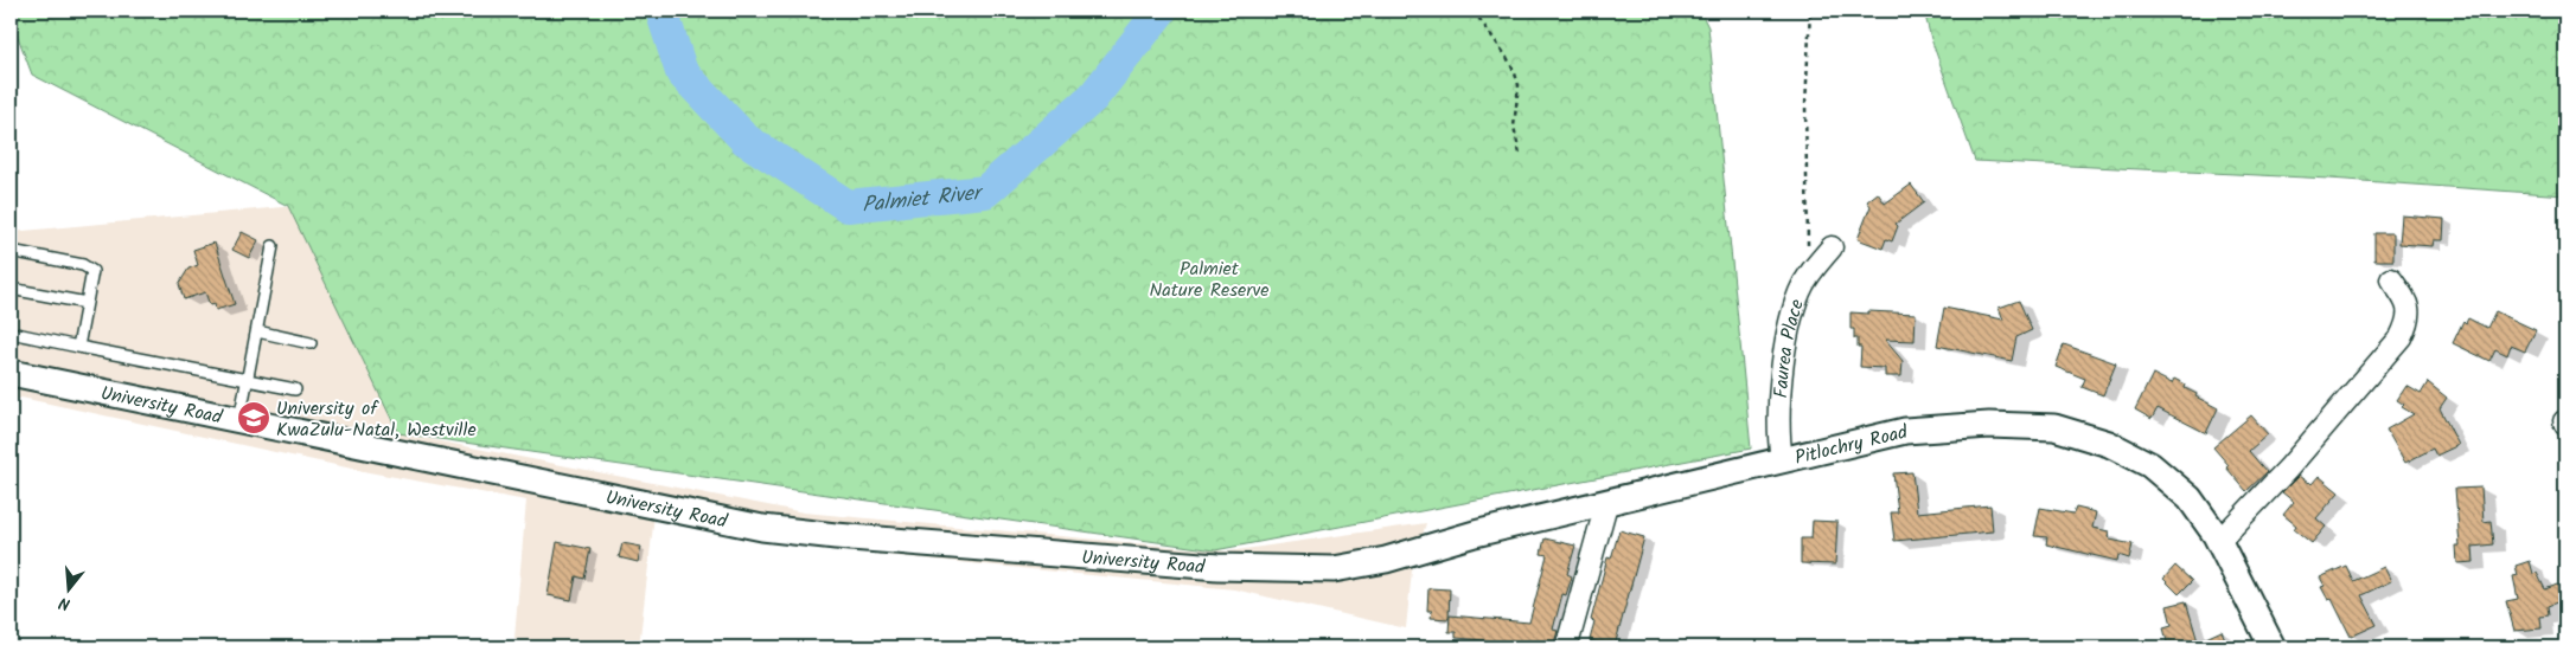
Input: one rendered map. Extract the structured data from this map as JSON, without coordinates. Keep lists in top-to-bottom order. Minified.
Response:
{"streets":{"street":["Faurea Place","University Road","Pitlochry Road"]},"crossings":[["Faurea Place","Pitlochry Road"],["University Road","Pitlochry Road"]],"water":["Palmiet River"],"parks":["Palmiet Nature Reserve"],"places":{"school or university":["University of KwaZulu-Natal, Westville"]},"north":"bottom"}
